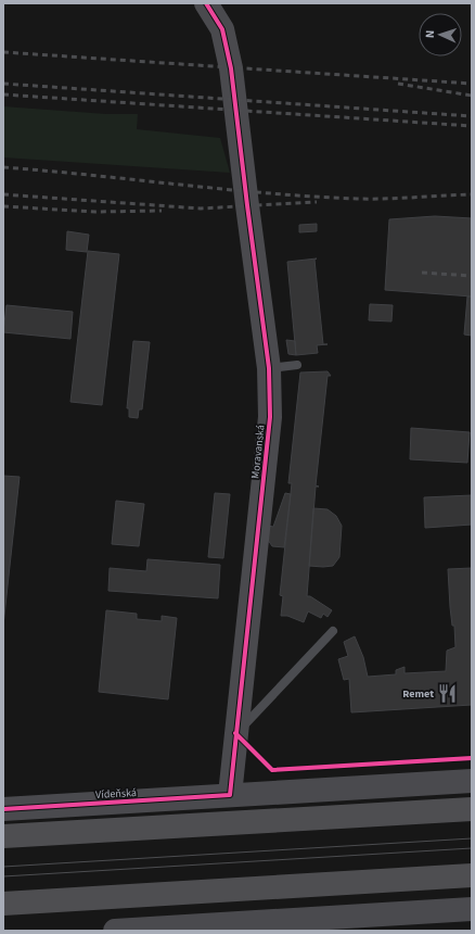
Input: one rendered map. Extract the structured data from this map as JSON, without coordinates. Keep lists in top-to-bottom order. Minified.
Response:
{"streets":{"street":["Moravanská","Vídeňská"]},"crossings":[["Moravanská","Vídeňská"]],"places":{"restaurant":["Remet"]},"north":"left"}
